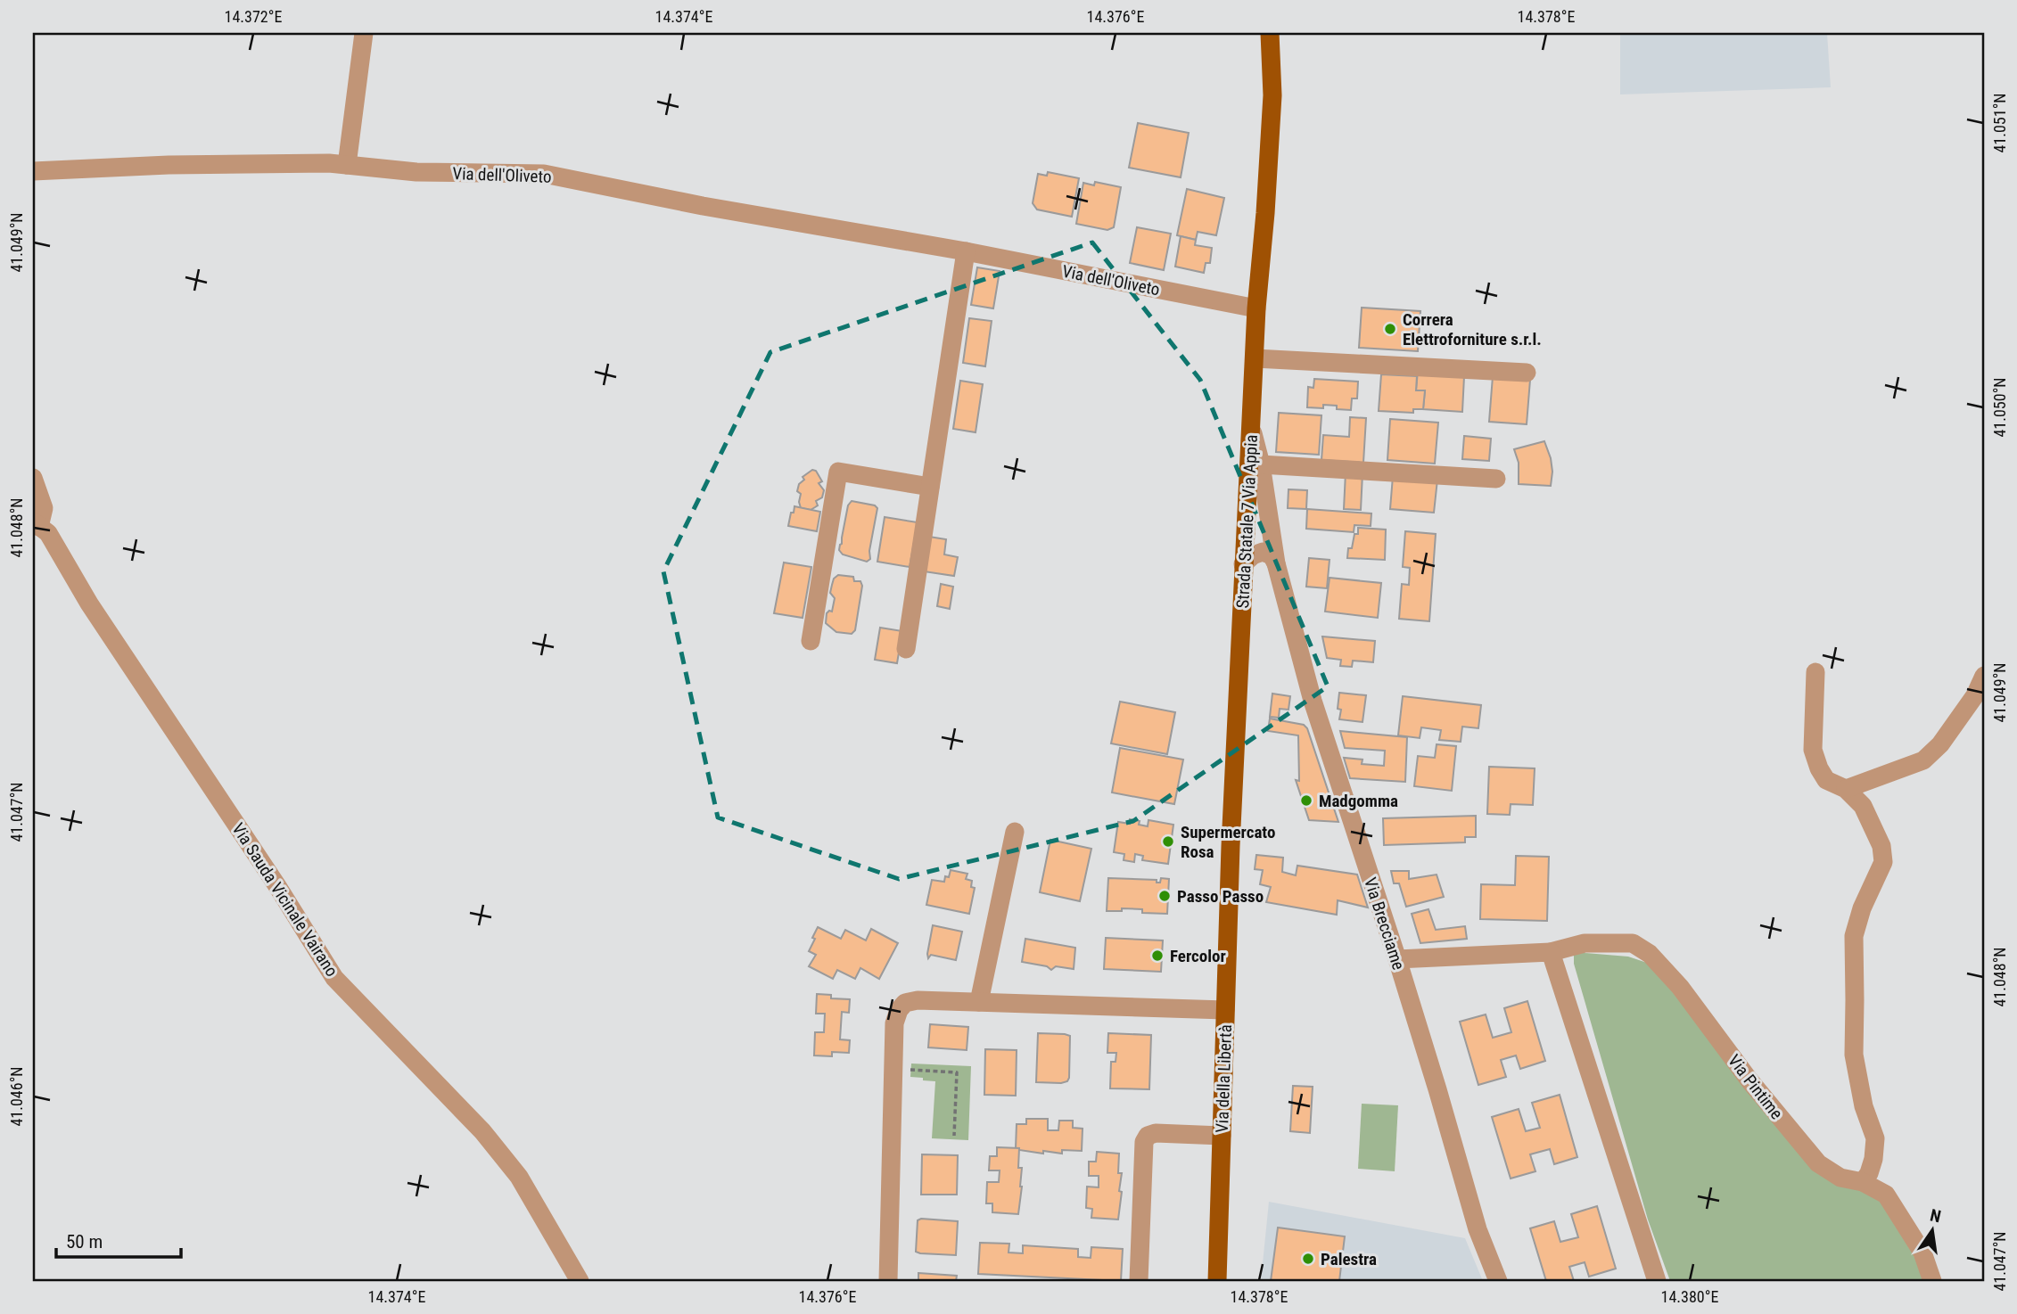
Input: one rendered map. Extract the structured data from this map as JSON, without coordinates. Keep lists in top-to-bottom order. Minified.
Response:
{"streets":{"main road":["Strada Statale 7 Via Appia","Via della Libertà"],"street":["Via dell'Oliveto","Via Sauda Vicinale Vairano","Via Brecciame","Via Pintime"]},"crossings":[["Via dell'Oliveto","Strada Statale 7 Via Appia"],["Strada Statale 7 Via Appia","Via Brecciame"],["Strada Statale 7 Via Appia","Via della Libertà"],["Via Brecciame","Via Pintime"]],"places":["Correra Elettroforniture s.r.l.","Madgomma","Supermercato Rosa","Passo Passo","Fercolor","Palestra"],"scale_bar":"50 m","north":"top","coordinates":["14.372°E","14.374°E","14.376°E","14.378°E","41.051°N","41.049°N","41.050°N","41.048°N","41.047°N","41.046°N","14.380°E"]}
